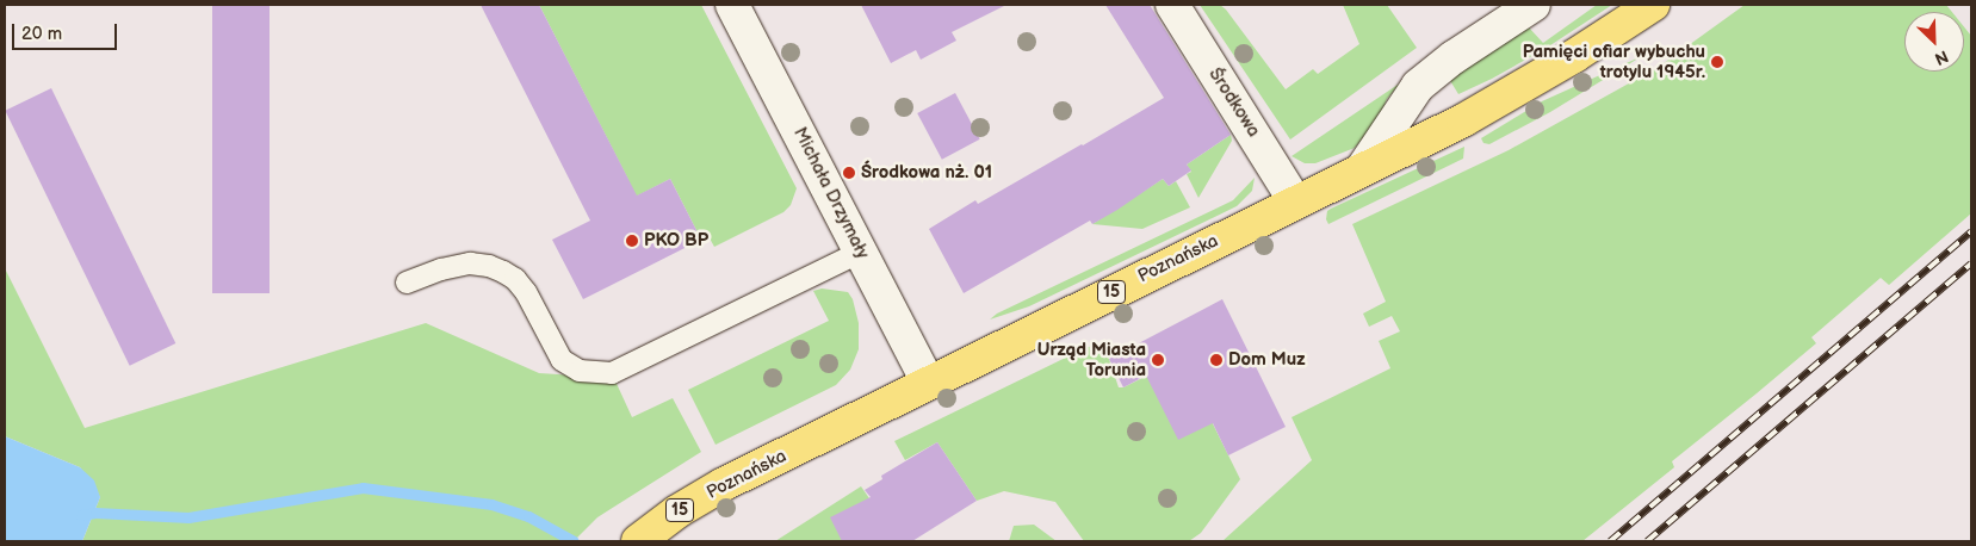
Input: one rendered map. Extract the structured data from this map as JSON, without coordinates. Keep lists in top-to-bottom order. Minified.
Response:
{"streets":{"main road":["Poznańska","15"],"street":["Środkowa","Michała Drzymały"]},"crossings":[["Środkowa","Poznańska"],["Michała Drzymały","Poznańska"]],"places":["Pamięci ofiar wybuchu trotylu 1945r.","Środkowa nż. 01","PKO BP","Urząd Miasta Torunia","Dom Muz"],"scale_bar":"20 m","north":"bottom right"}
